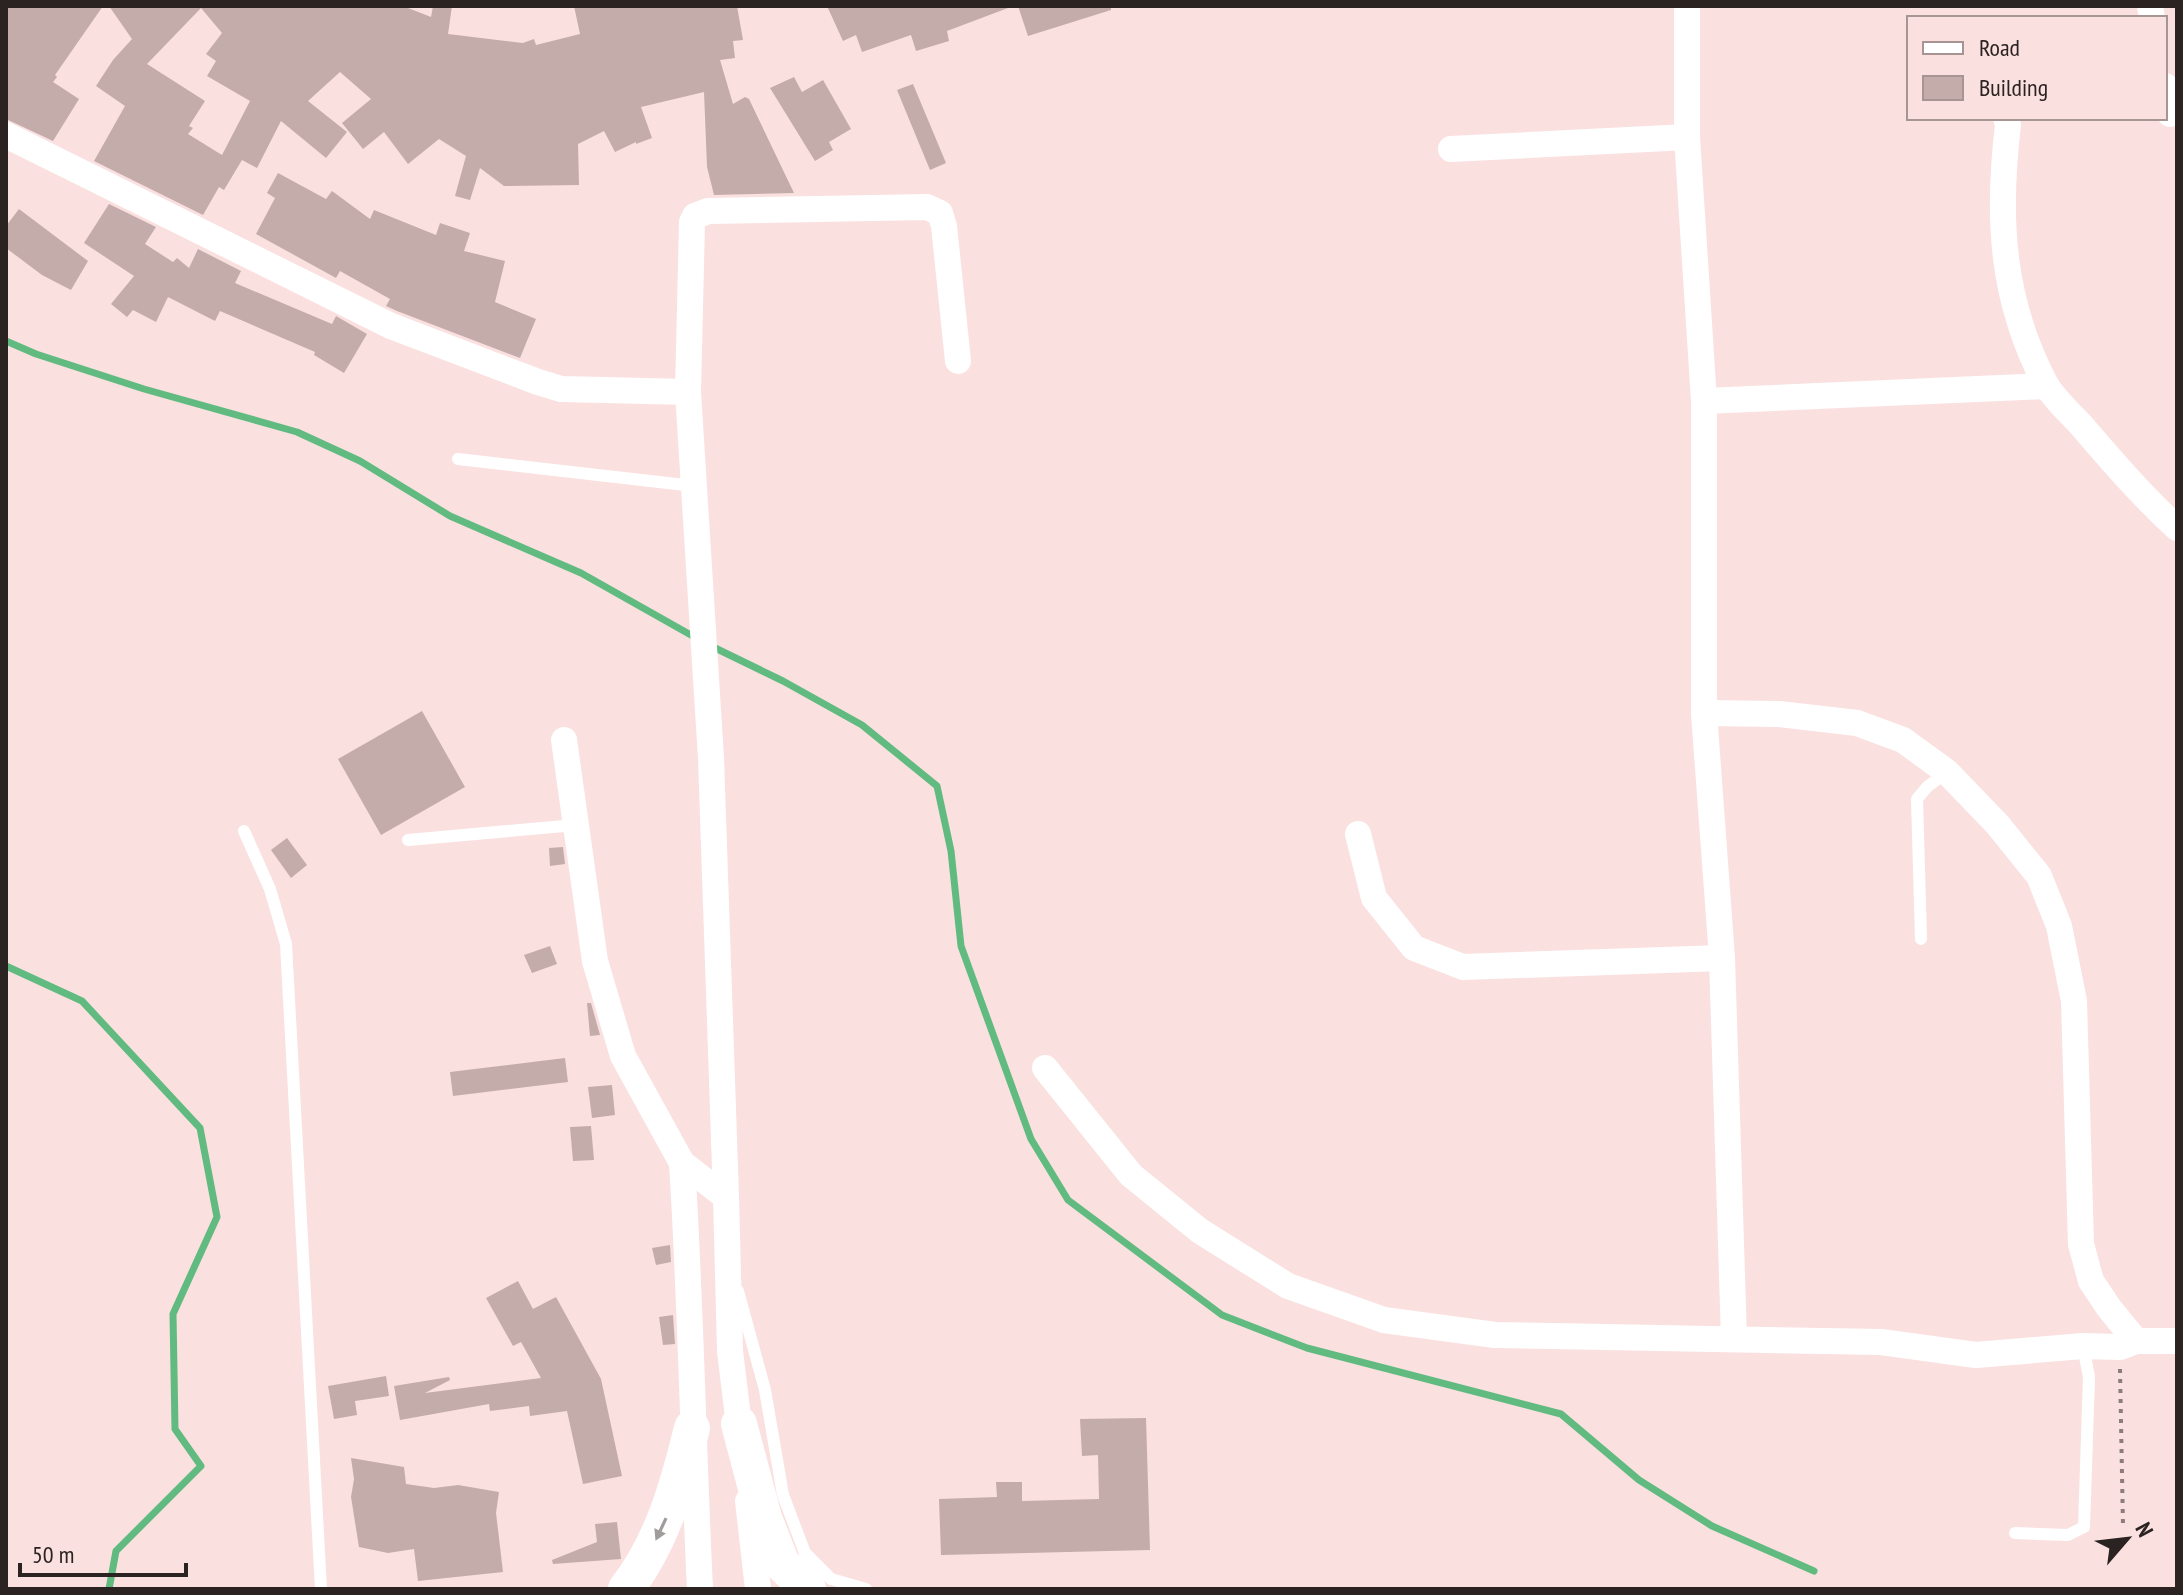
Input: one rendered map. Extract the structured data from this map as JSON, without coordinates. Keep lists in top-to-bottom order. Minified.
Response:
{"legend":["Road","Building"],"scale_bar":"50 m","north":"top right"}
